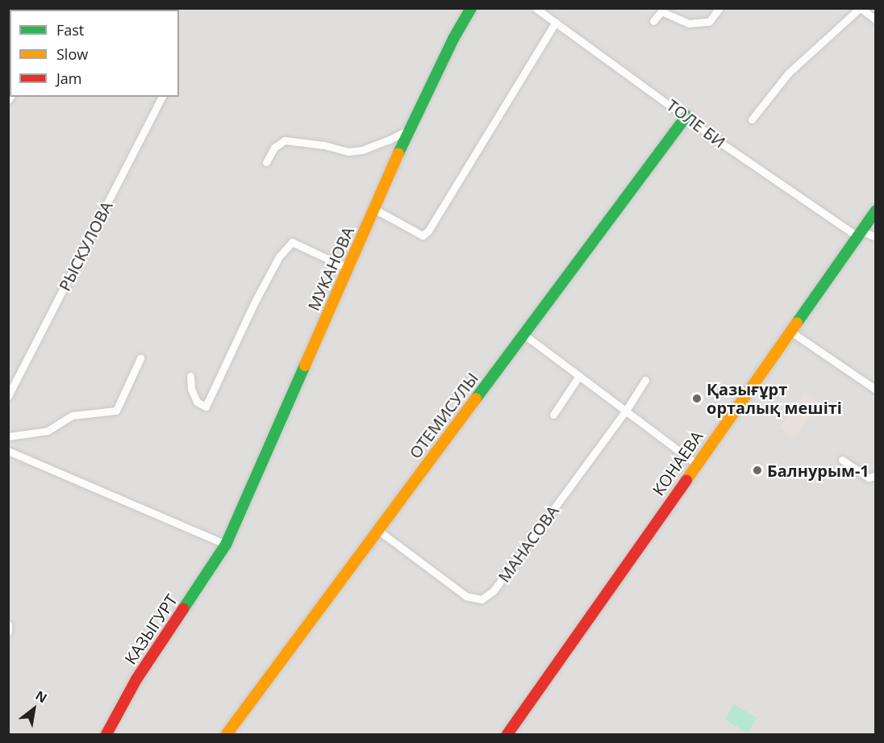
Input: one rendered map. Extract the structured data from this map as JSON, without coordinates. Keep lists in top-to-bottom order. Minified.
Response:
{"streets":{"street":["ТОЛЕ БИ","РЫСКУЛОВА","МУКАНОВА","ОТЕМИСУЛЫ","КОНАЕВА","МАНАСОВА","КАЗЫГУРТ"]},"crossings":[["ТОЛЕ БИ","ОТЕМИСУЛЫ"],["ТОЛЕ БИ","КОНАЕВА"],["МУКАНОВА","КАЗЫГУРТ"],["ОТЕМИСУЛЫ","МАНАСОВА"]],"places":["Қазығұрт орталық мешіті","Балнурым-1"],"legend":["Fast","Slow","Jam"],"north":"top right"}
